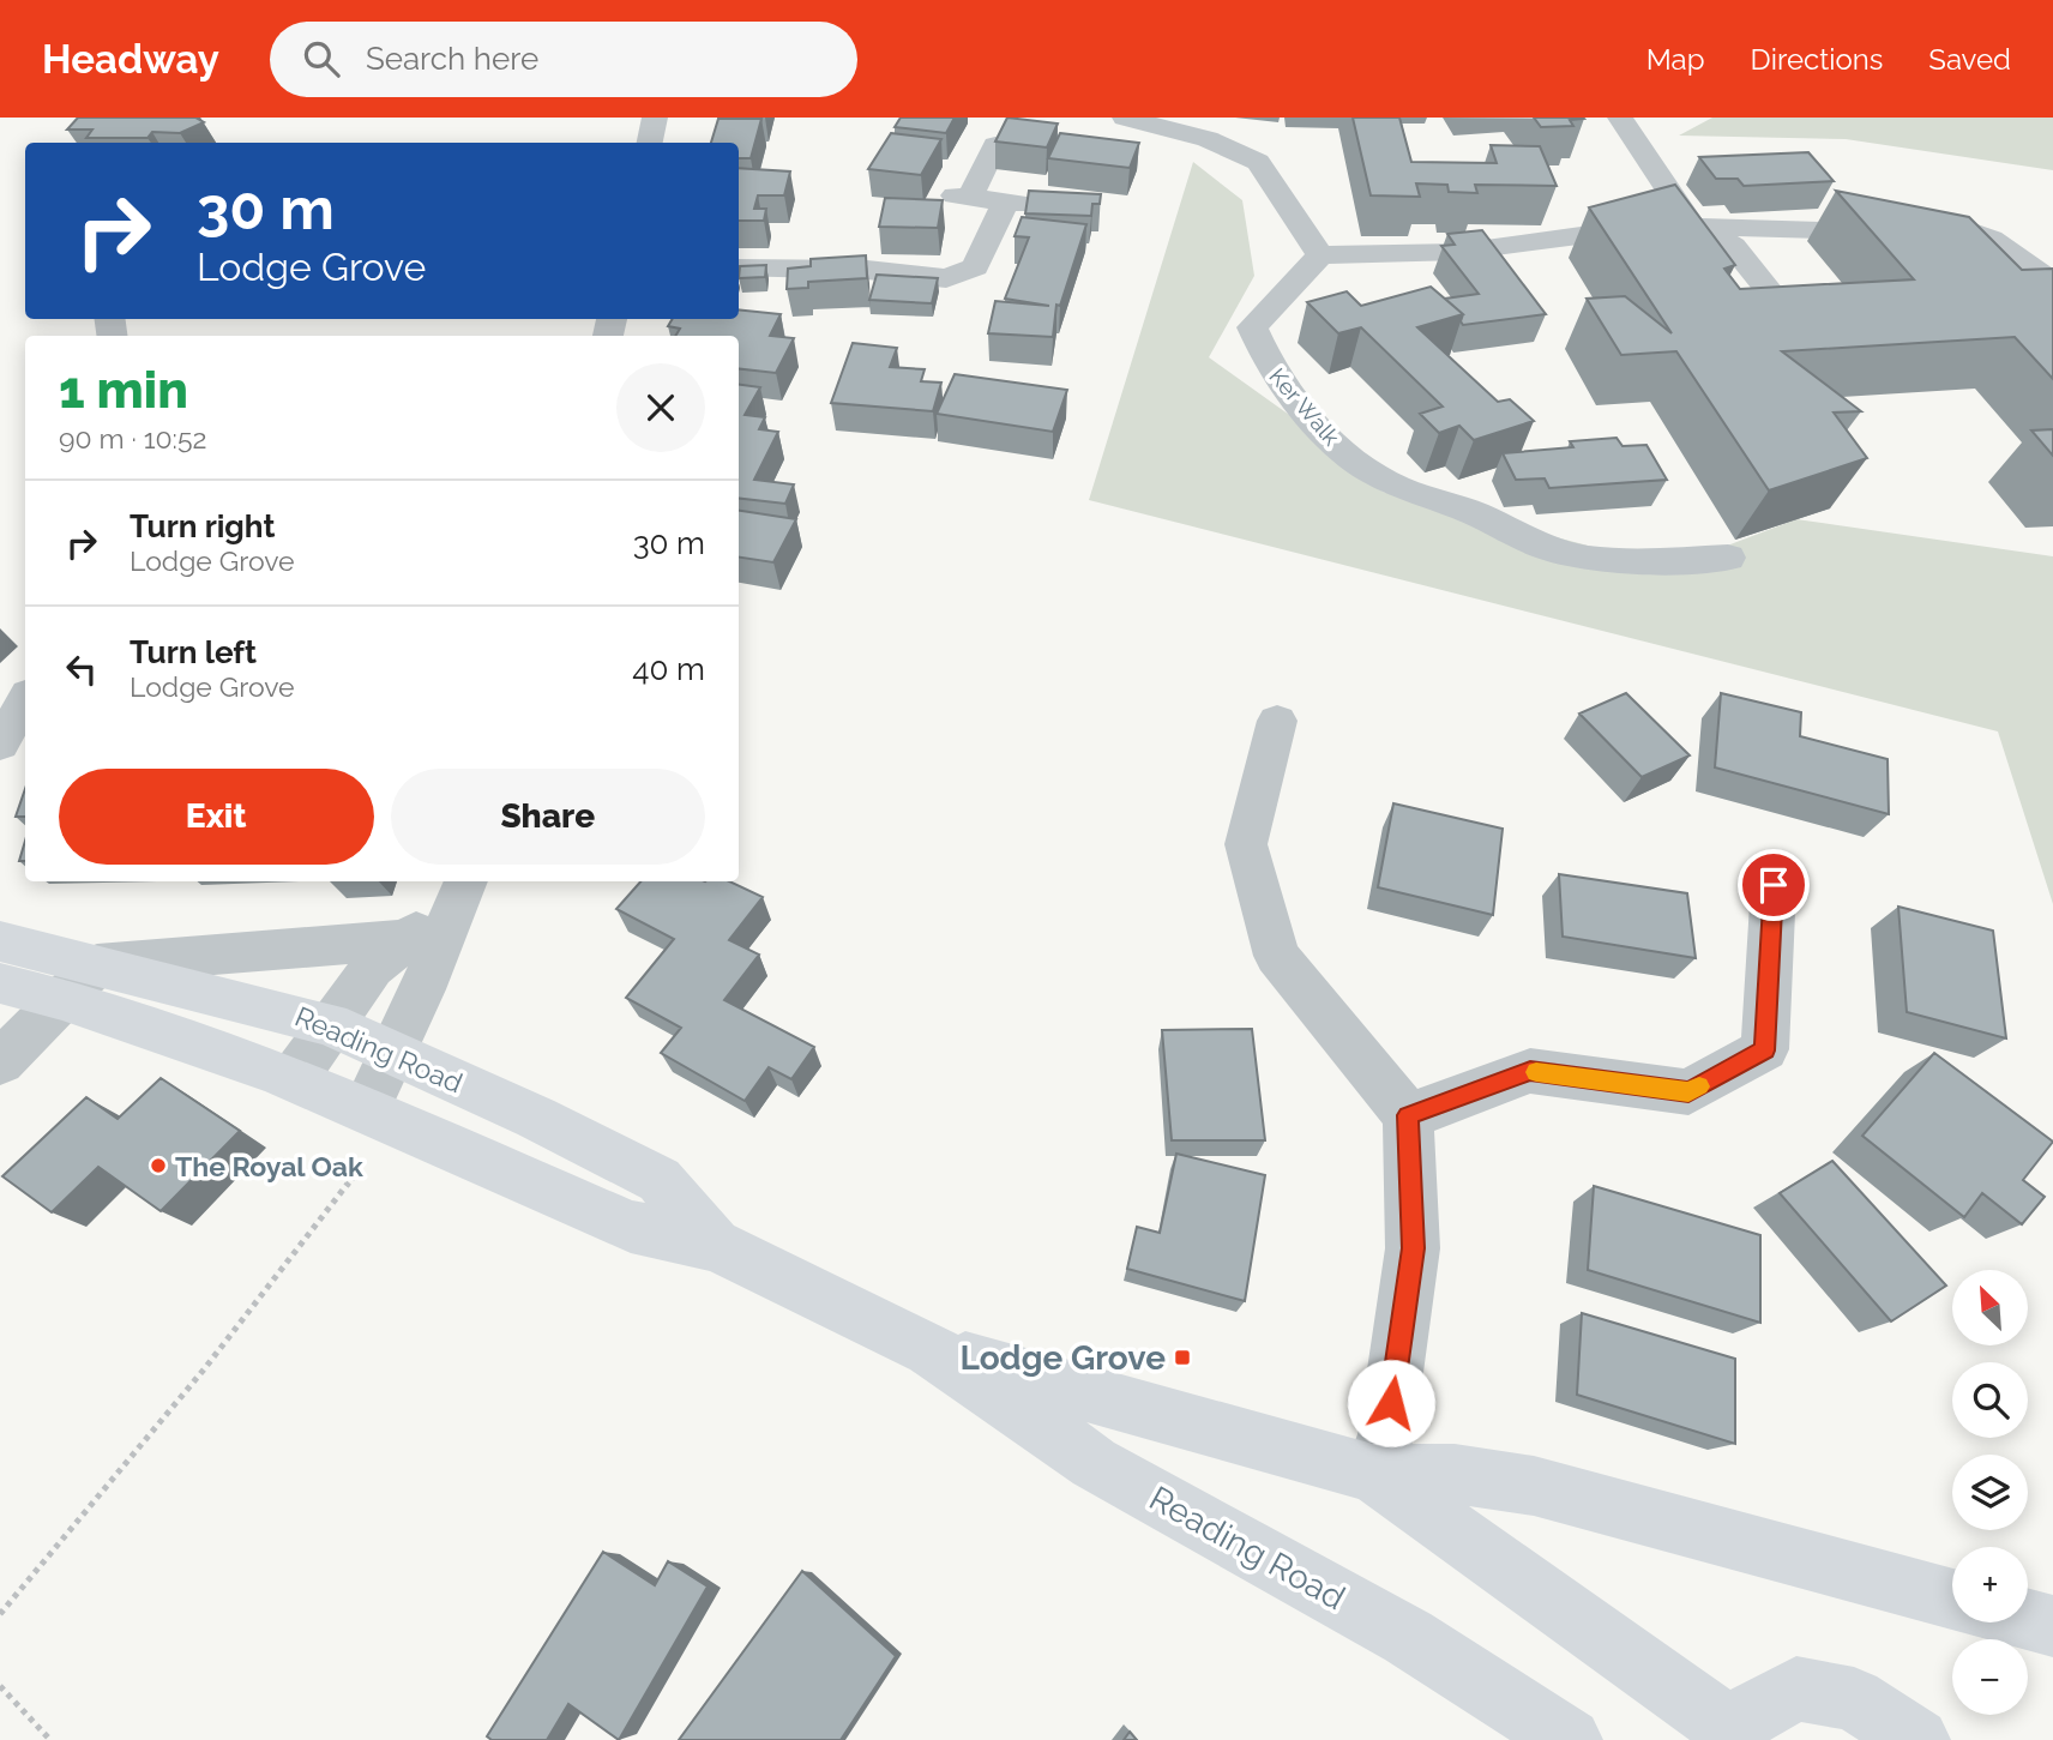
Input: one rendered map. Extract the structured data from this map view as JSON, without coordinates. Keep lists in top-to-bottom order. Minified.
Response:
{"streets":{"main road":["Reading Road"],"street":["Ker Walk"]},"places":{"other":["The Royal Oak"],"transit":["Lodge Grove"]},"north":"top left","page":{"header":"Headway","search":"Search here","nav":["Map","Directions","Saved"],"turn":["30 m","Lodge Grove"],"heading":["1 min","90 m · 10:52"],"list":[{"name":"Turn right","note":"Lodge Grove","value":"30 m"},{"name":"Turn left","note":"Lodge Grove","value":"40 m"}],"buttons":["Exit","Share"],"map_buttons":["+","−"]}}
